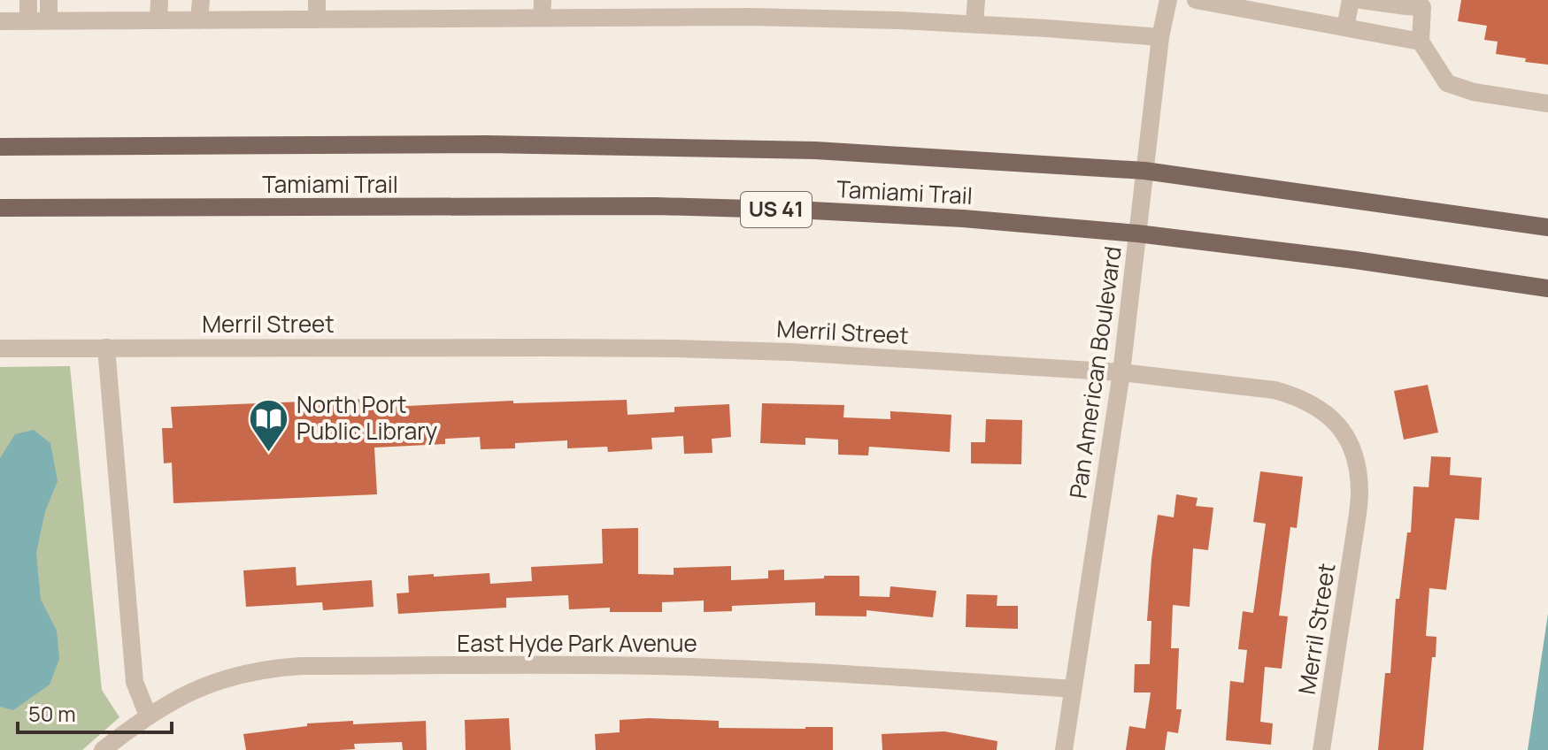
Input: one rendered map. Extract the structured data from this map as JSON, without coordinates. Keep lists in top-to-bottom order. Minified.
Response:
{"streets":{"main road":["Tamiami Trail","US 41"],"street":["Merril Street","Pan American Boulevard","East Hyde Park Avenue"]},"crossings":[["Tamiami Trail","Pan American Boulevard"],["Merril Street","Pan American Boulevard"],["Pan American Boulevard","East Hyde Park Avenue"]],"places":{"library":["North Port Public Library"]},"scale_bar":"50 m"}
